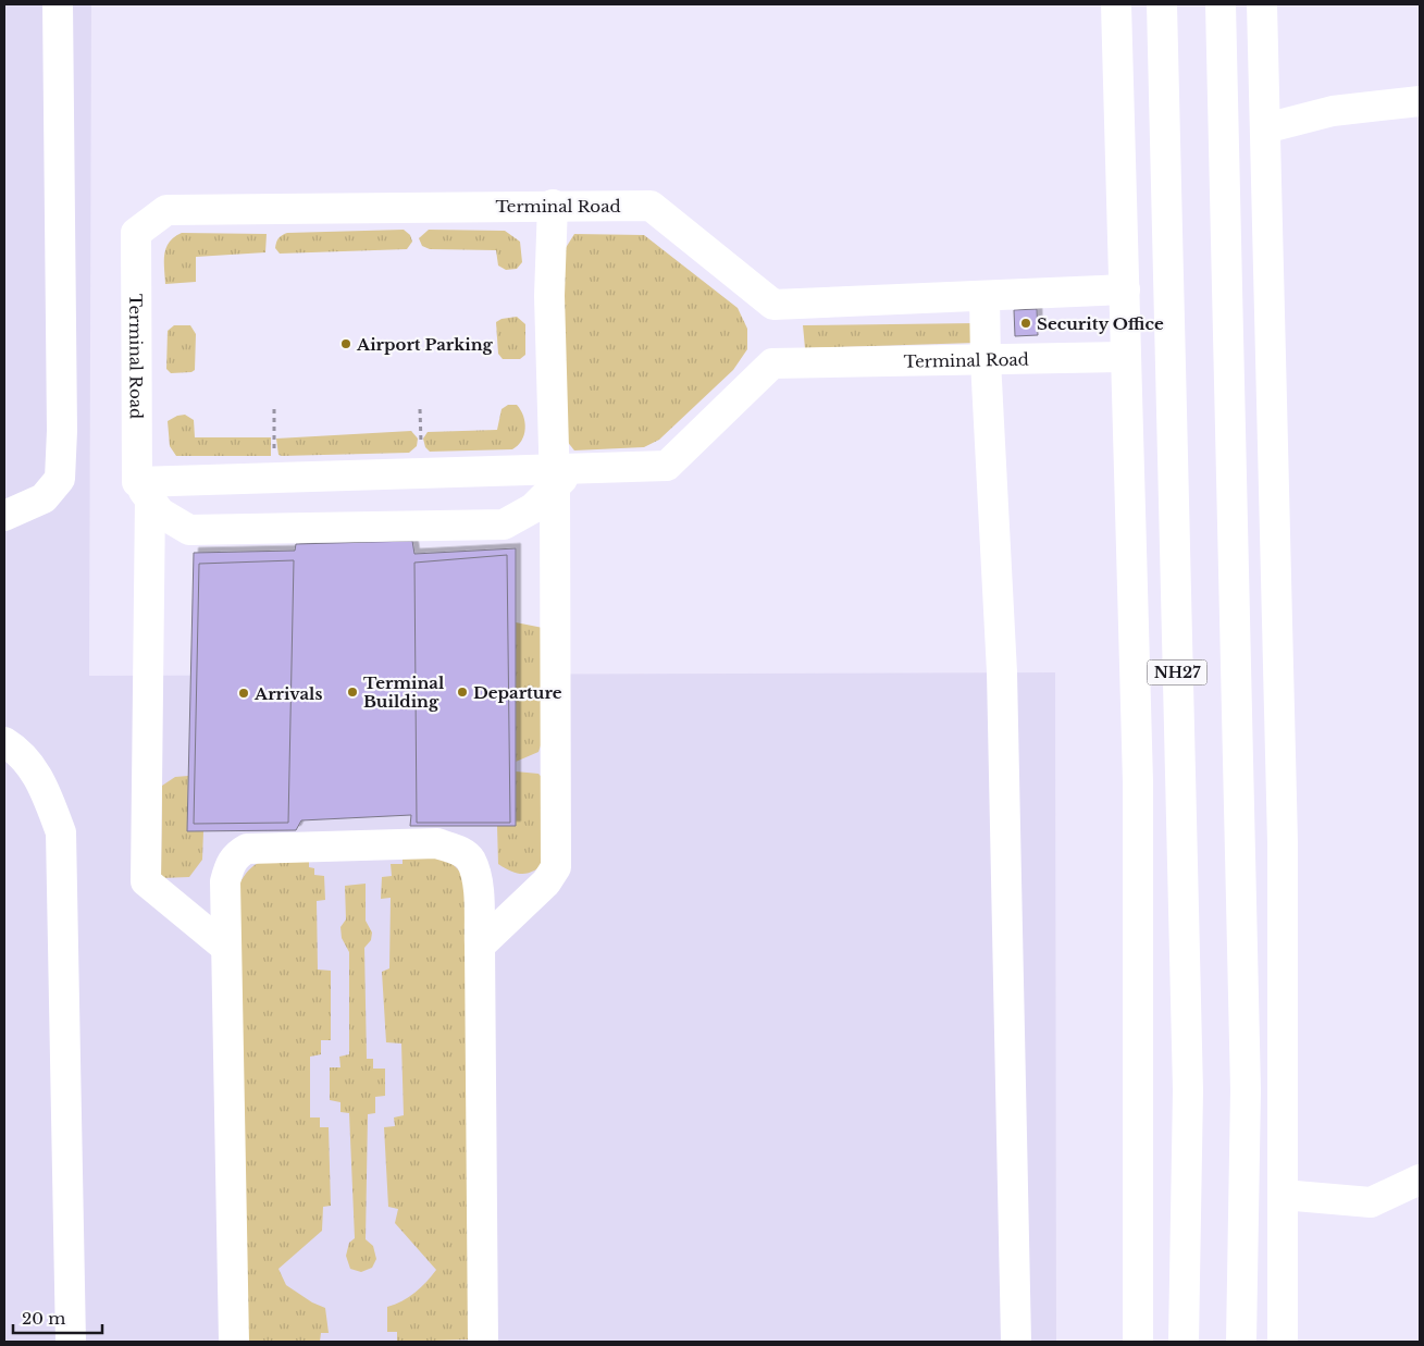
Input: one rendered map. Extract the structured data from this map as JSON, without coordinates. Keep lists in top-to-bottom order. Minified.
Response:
{"streets":{"main road":["Terminal Road","NH27"]},"places":["Security Office","Airport Parking","Terminal Building","Departure","Arrivals"],"scale_bar":"20 m"}
